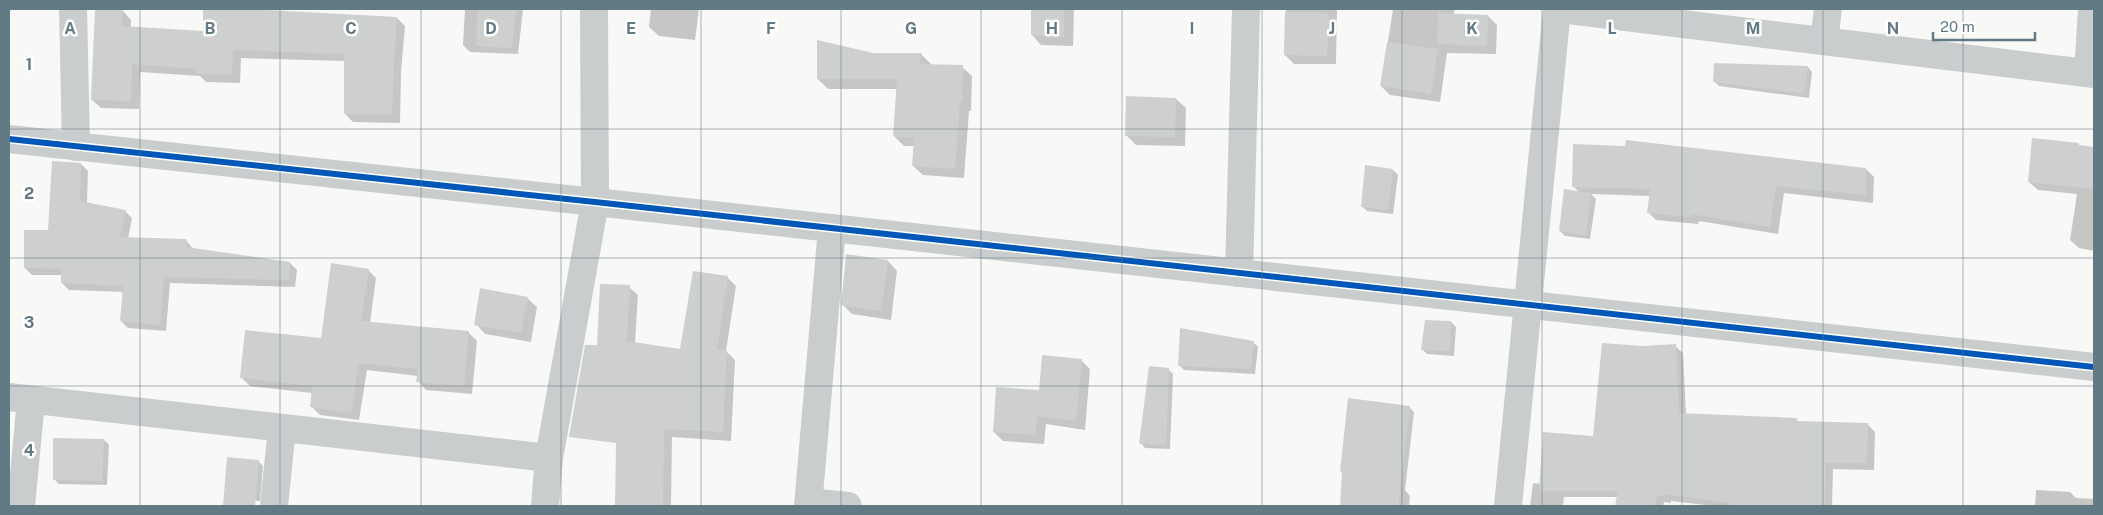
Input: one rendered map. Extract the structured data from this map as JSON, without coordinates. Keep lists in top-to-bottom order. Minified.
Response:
{"scale_bar":"20 m","grid":{"columns":["A","B","C","D","E","F","G","H","I","J","K","L","M","N"],"rows":["1","2","3","4"]}}
